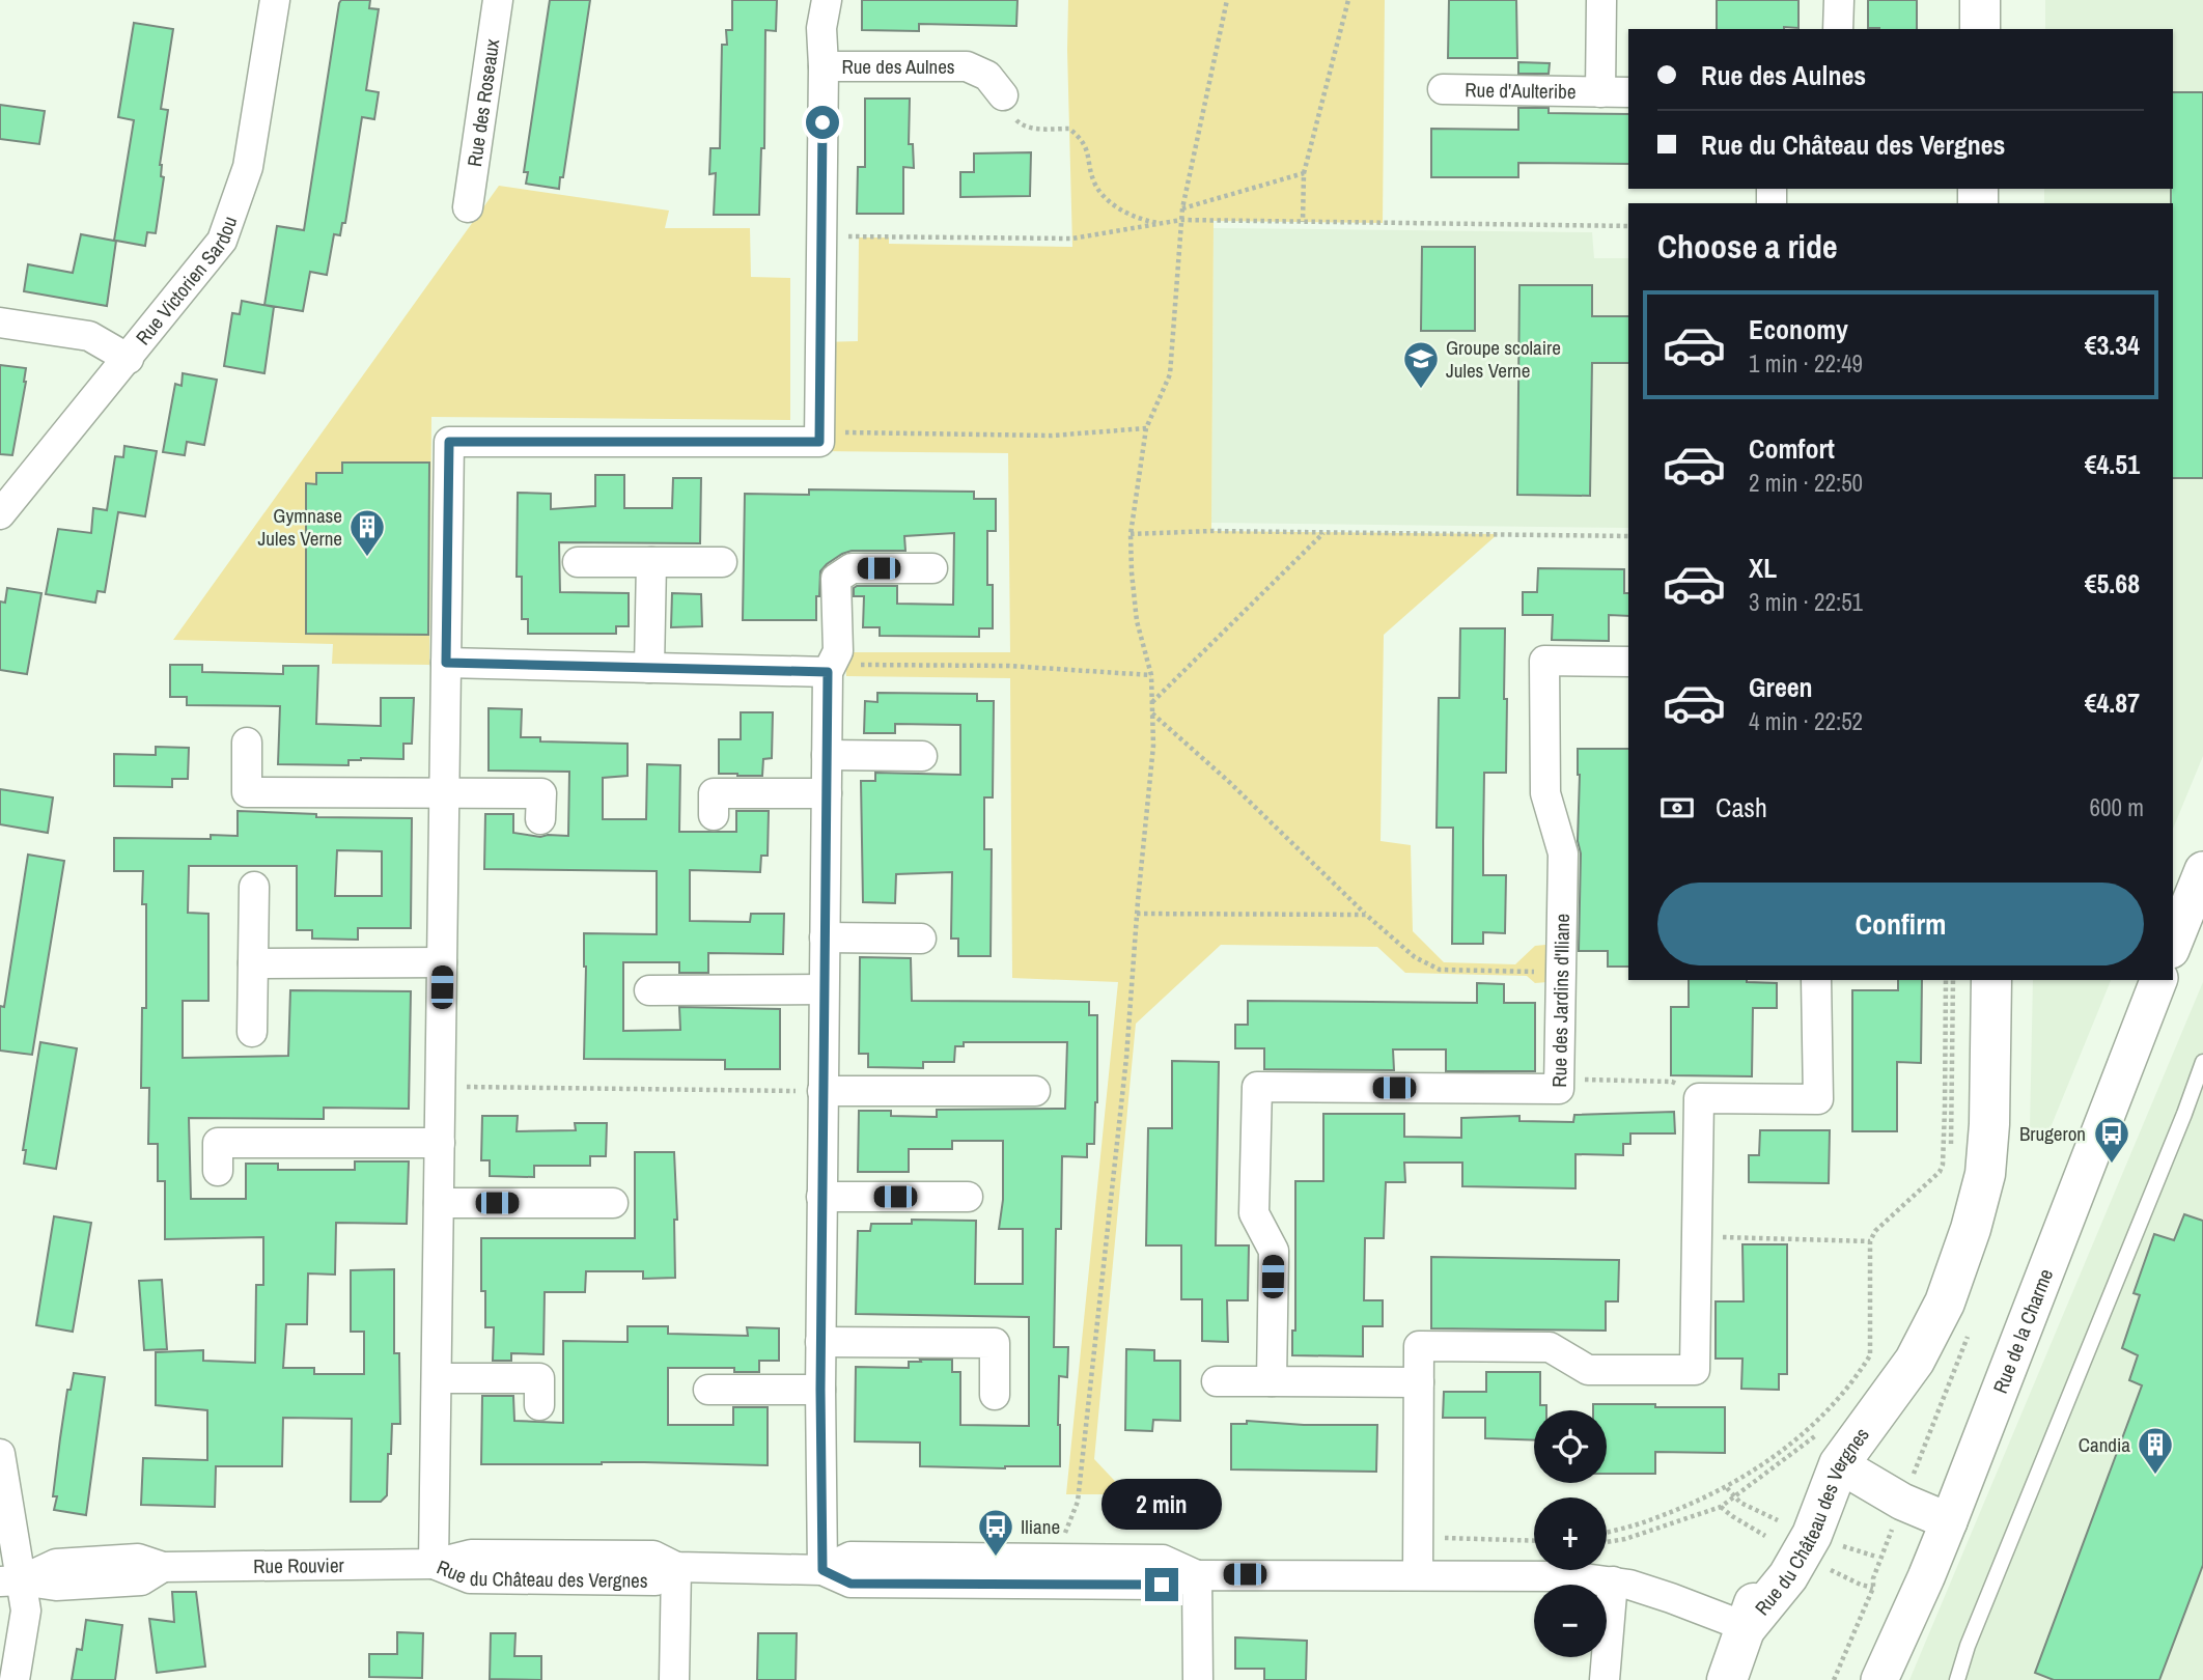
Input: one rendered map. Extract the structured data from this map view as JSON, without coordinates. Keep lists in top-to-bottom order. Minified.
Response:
{"streets":{"main road":["Rue du Château des Vergnes"],"street":["Rue des Aulnes","Rue d'Aulteribe","Rue des Roseaux","Rue Victorien Sardou","Rue des Jardins d'Iliane","Rue de la Charme","Rue Rouvier"]},"crossings":[["Rue du Château des Vergnes","Rue Rouvier"]],"places":{"school or university":["Groupe scolaire Jules Verne"],"building":["Gymnase Jules Verne","Candia"],"bus stop":["Brugeron","Iliane"]},"page":{"banner":["Rue des Aulnes","Rue du Château des Vergnes"],"heading":"Choose a ride","list":[{"name":"Economy","note":"1 min · 22:49","value":"€3.34"},{"name":"Comfort","note":"2 min · 22:50","value":"€4.51"},{"name":"XL","note":"3 min · 22:51","value":"€5.68"},{"name":"Green","note":"4 min · 22:52","value":"€4.87"}],"pay":["Cash","600 m"],"buttons":"Confirm","map_buttons":["+","−"],"bubble":"2 min"}}
